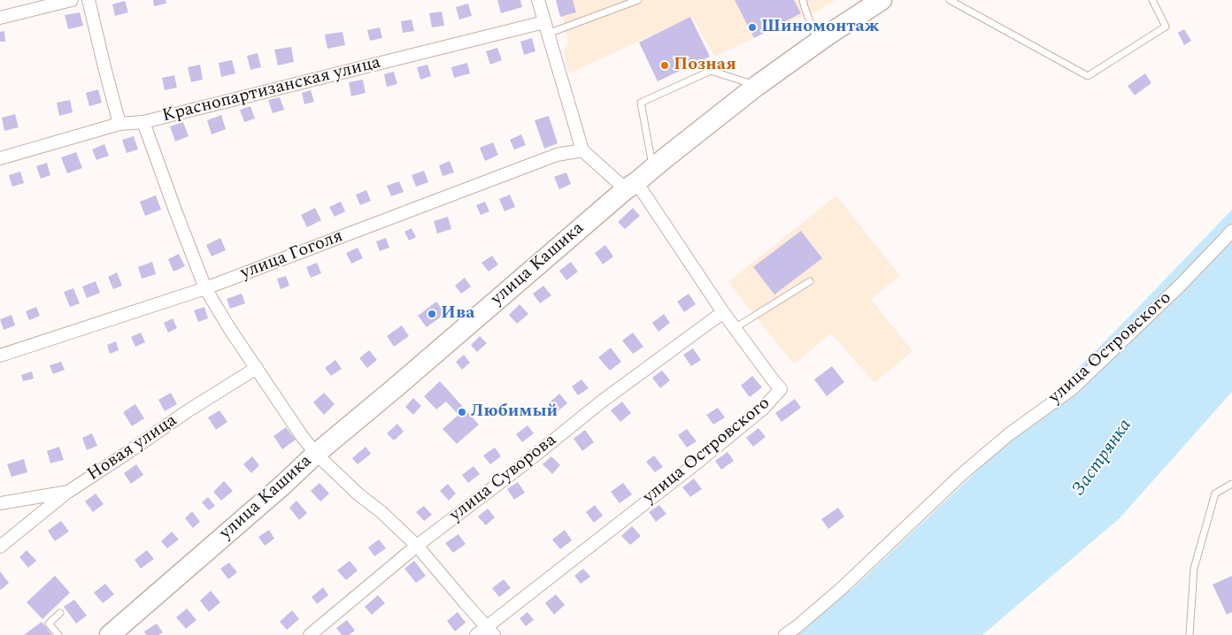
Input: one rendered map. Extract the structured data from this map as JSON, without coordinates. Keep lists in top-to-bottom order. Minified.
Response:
{"streets":{"highway":["улица Кашика"],"street":["Краснопартизанская улица","улица Гоголя","улица Островского","Новая улица","улица Суворова"]},"crossings":[["улица Гоголя","улица Островского"],["улица Кашика","улица Островского"],["улица Островского","улица Суворова"]],"water":["Застрянка"],"places":["Шиномонтаж","Позная","Ива","Любимый"]}
